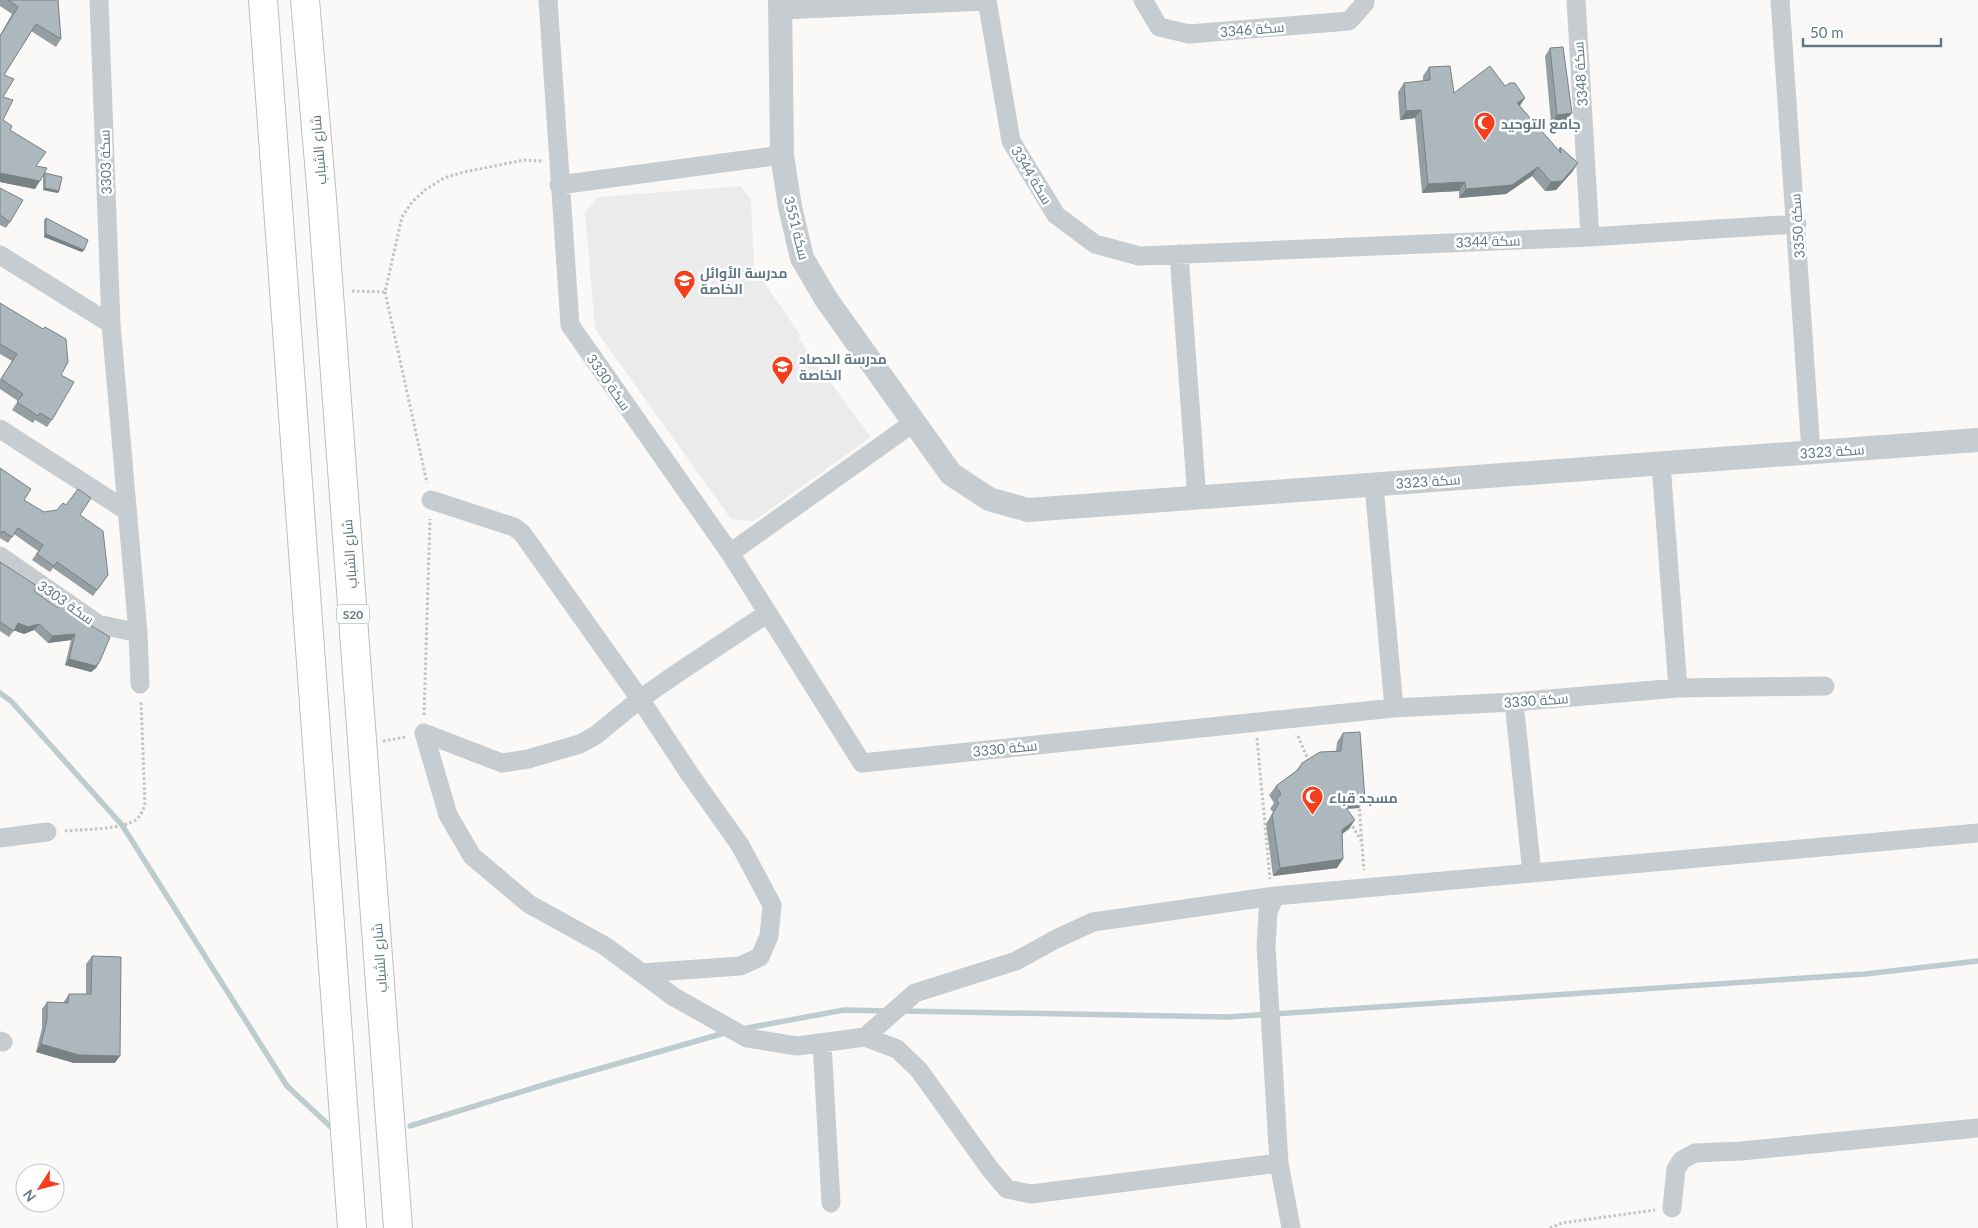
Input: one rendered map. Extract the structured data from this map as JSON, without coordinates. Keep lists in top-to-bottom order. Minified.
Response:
{"streets":{"main road":["شارع الشباب","S20"],"street":["سكة 3346","سكة 3348","سكة 3303","سكة 3344","سكة 3350","سكة 3551","سكة 3330","سكة 3323"]},"crossings":[["سكة 3348","سكة 3344"],["سكة 3344","سكة 3350"],["سكة 3344","سكة 3551"],["سكة 3350","سكة 3323"],["سكة 3551","سكة 3323"]],"places":{"mosque":["جامع التوحيد","مسجد قباء"],"school or university":["مدرسة الأوائل الخاصة","مدرسة الحصاد الخاصة"]},"scale_bar":"50 m","north":"bottom left"}
